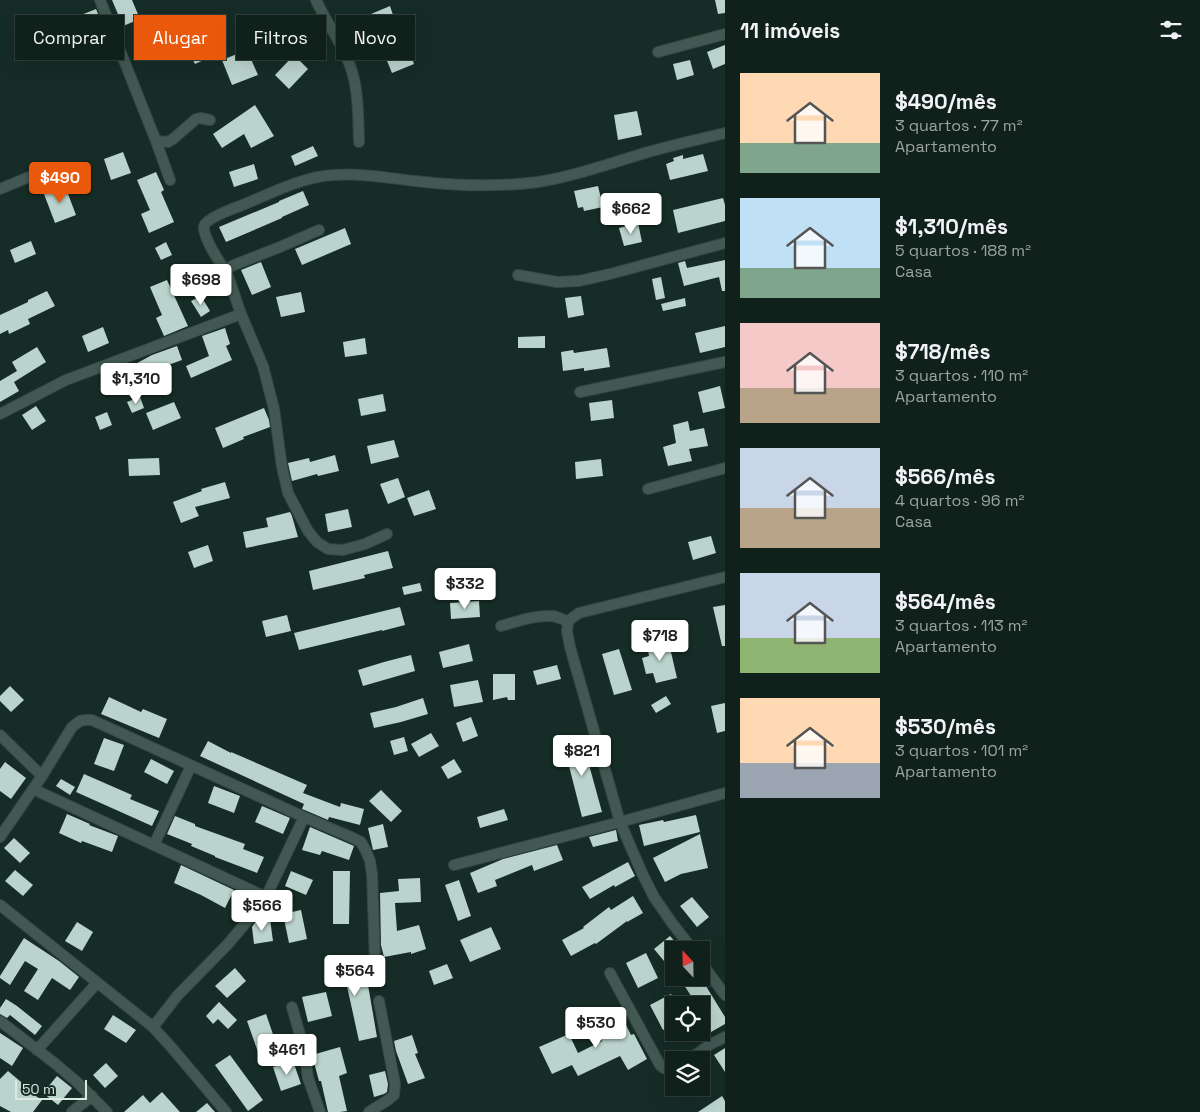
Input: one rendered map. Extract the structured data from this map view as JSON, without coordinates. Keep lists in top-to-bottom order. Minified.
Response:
{"scale_bar":"50 m","north":"top","page":{"heading":"11 imóveis","chip":["Comprar","Alugar","Filtros","Novo"],"list":[{"name":"$490/mês","note":"3 quartos · 77 m² · Apartamento"},{"name":"$1,310/mês","note":"5 quartos · 188 m² · Casa"},{"name":"$718/mês","note":"3 quartos · 110 m² · Apartamento"},{"name":"$566/mês","note":"4 quartos · 96 m² · Casa"},{"name":"$564/mês","note":"3 quartos · 113 m² · Apartamento"},{"name":"$530/mês","note":"3 quartos · 101 m² · Apartamento"}],"price":["$490","$662","$698","$1,310","$332","$718","$821","$566","$564","$530","$461"],"scale":"50 m"}}
